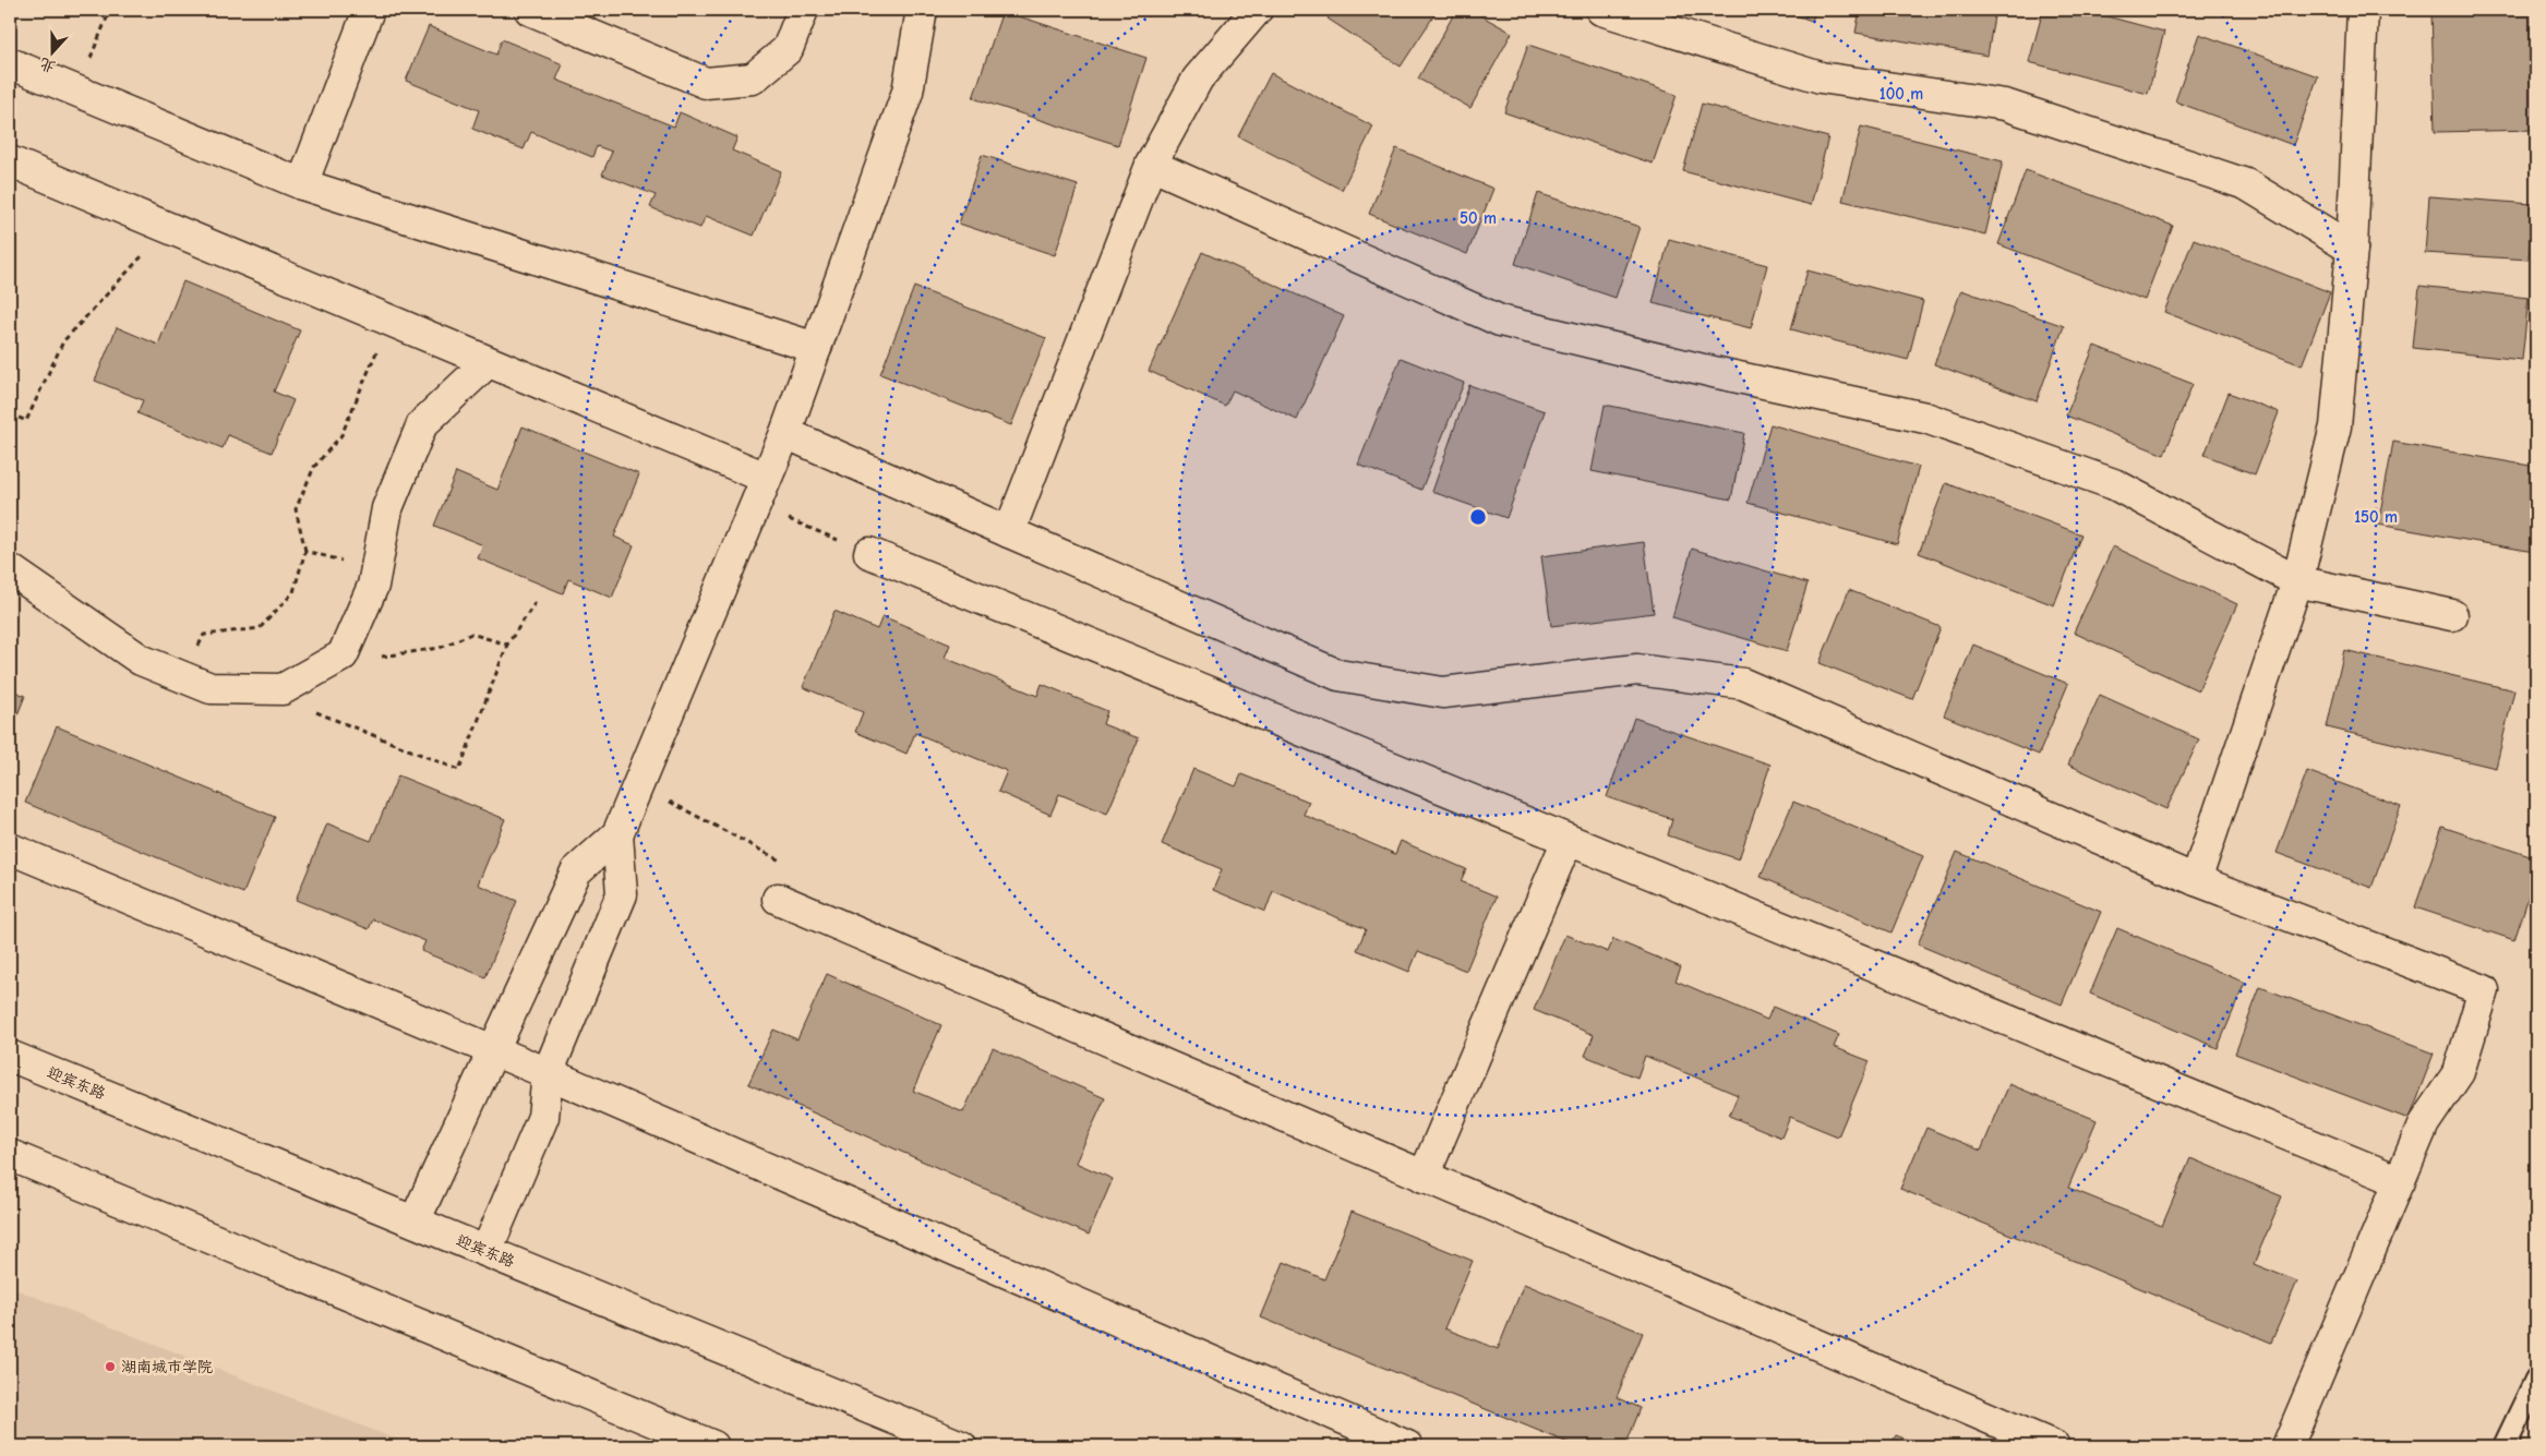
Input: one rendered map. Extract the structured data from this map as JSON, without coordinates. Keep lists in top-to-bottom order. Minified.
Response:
{"streets":{"main road":["迎宾东路"]},"places":["湖南城市学院"],"north":"bottom","rings":["100 m","50 m","150 m"]}
